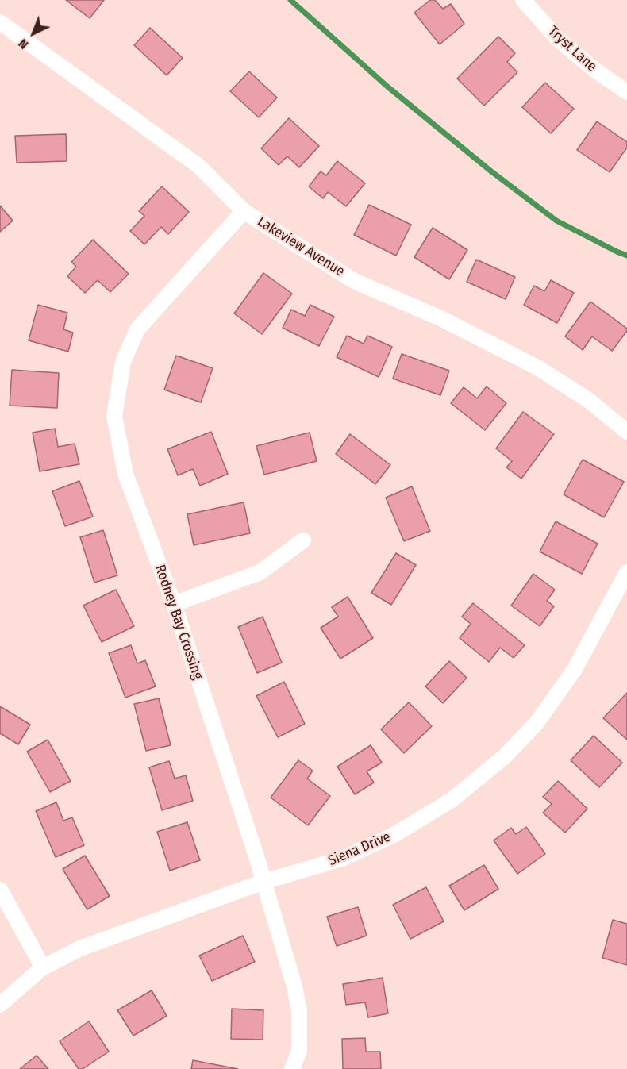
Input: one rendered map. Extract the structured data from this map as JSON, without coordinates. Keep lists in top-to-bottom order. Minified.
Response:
{"streets":{"street":["Tryst Lane","Lakeview Avenue","Rodney Bay Crossing","Siena Drive"]},"crossings":[["Lakeview Avenue","Rodney Bay Crossing"],["Rodney Bay Crossing","Siena Drive"]],"north":"bottom left"}
